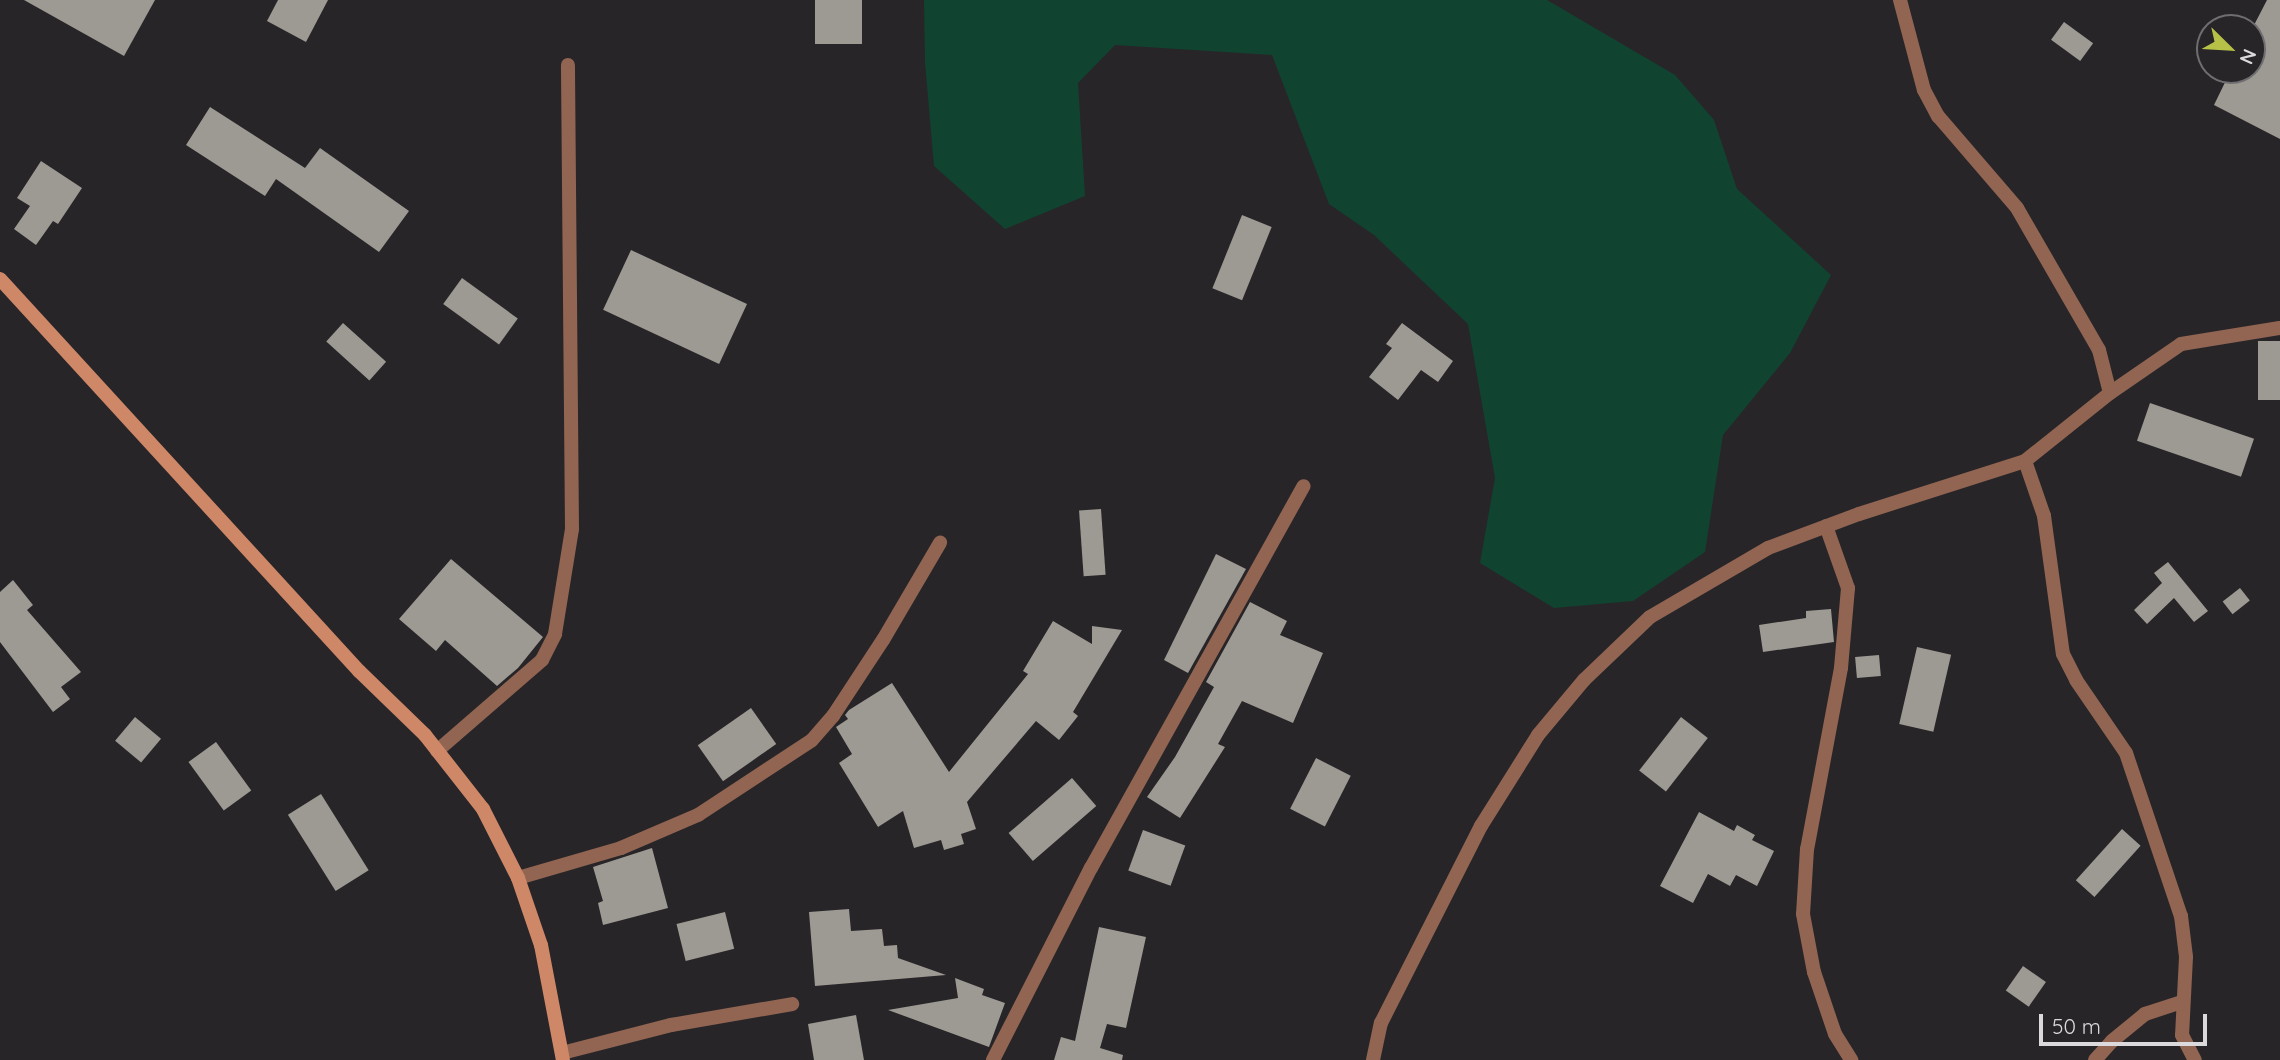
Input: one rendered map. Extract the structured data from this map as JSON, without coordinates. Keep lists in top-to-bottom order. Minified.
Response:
{"scale_bar":"50 m","north":"bottom right"}
